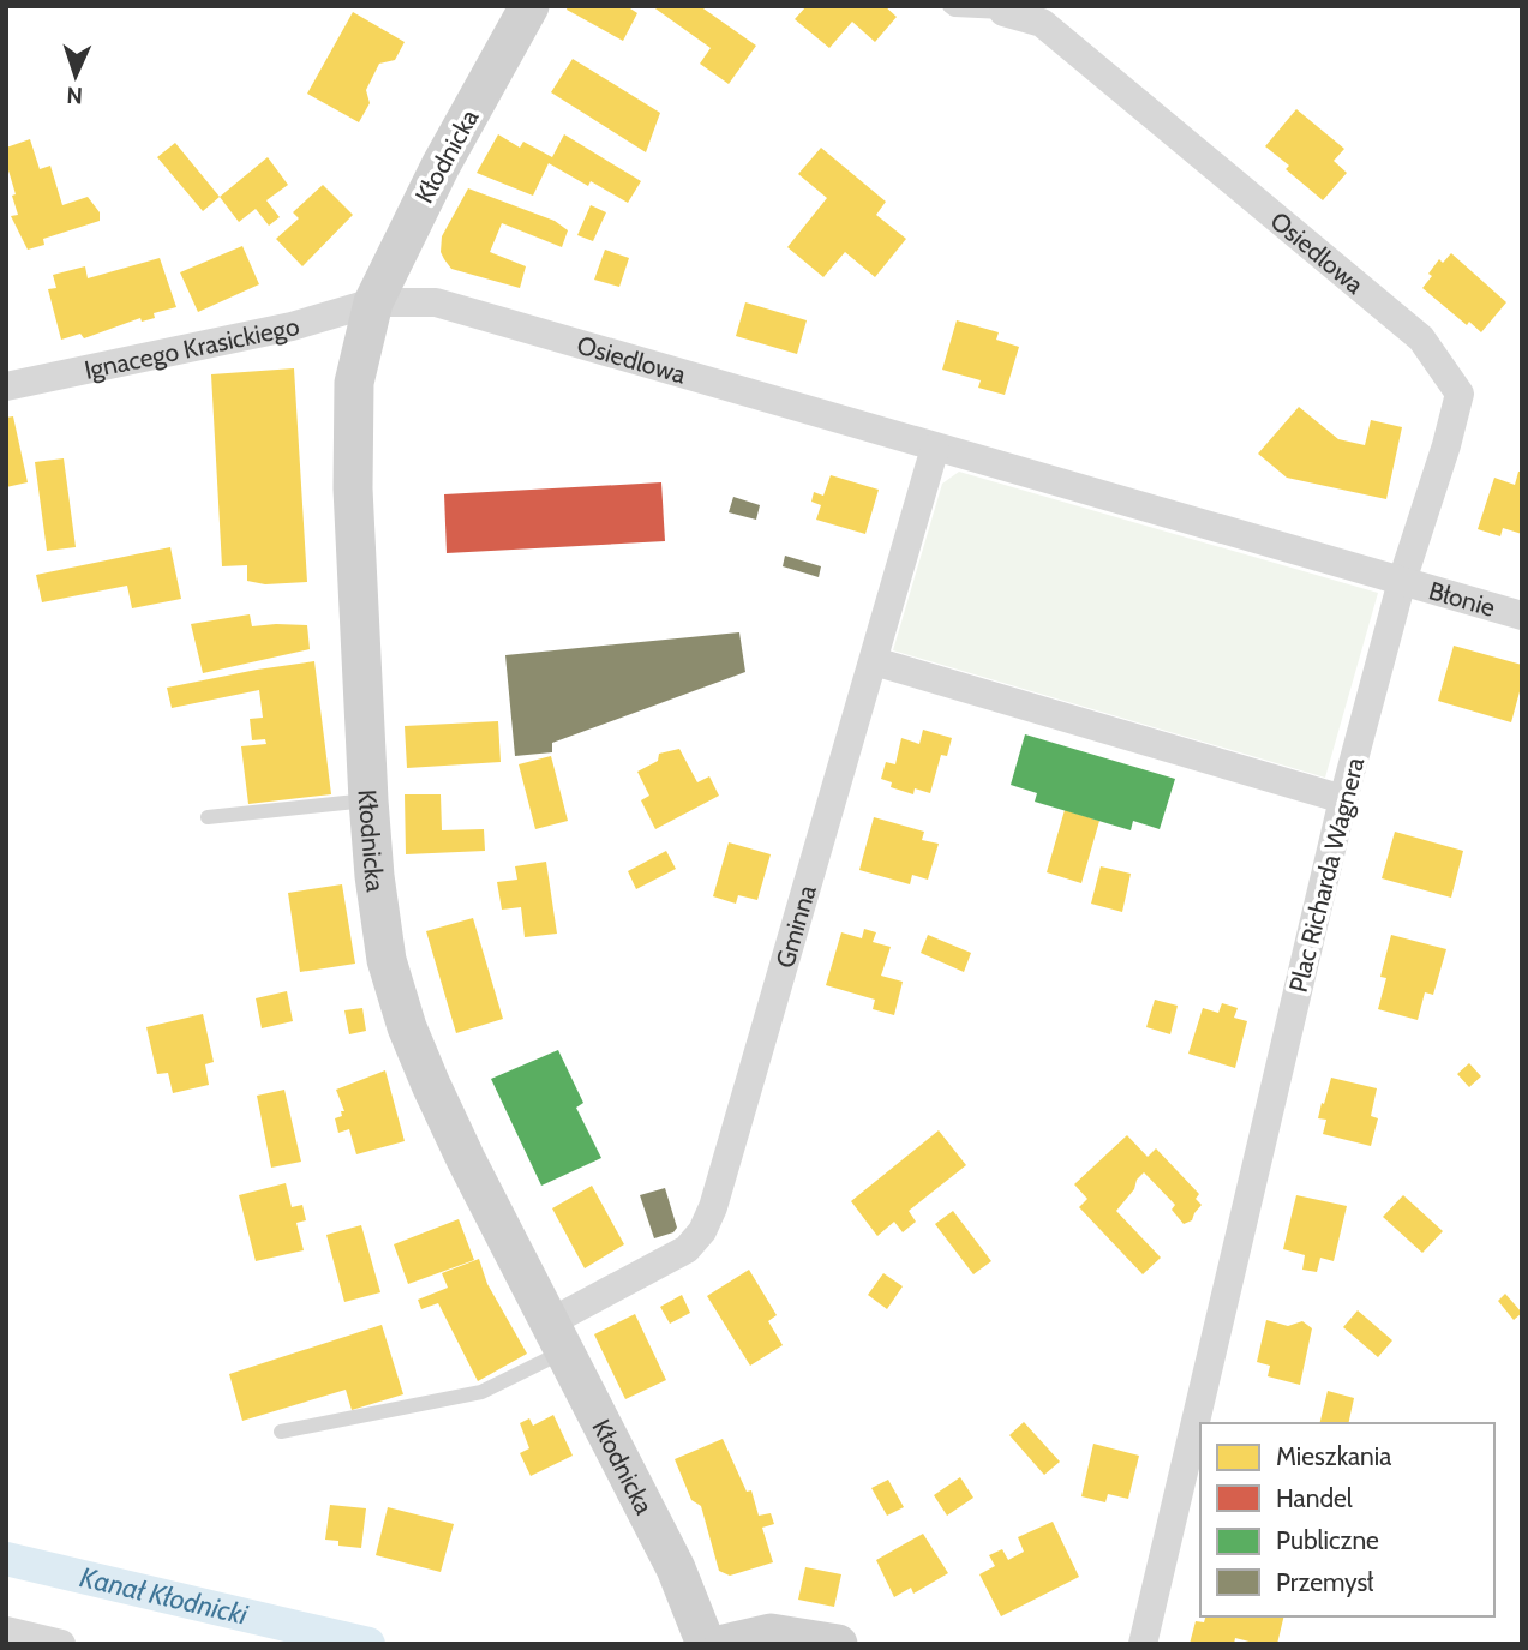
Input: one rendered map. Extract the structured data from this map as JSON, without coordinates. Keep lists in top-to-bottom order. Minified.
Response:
{"streets":{"main road":["Kłodnicka"],"street":["Osiedlowa","Ignacego Krasickiego","Błonie","Plac Richarda Wagnera","Gminna"]},"crossings":[["Kłodnicka","Osiedlowa"],["Kłodnicka","Ignacego Krasickiego"],["Kłodnicka","Gminna"],["Osiedlowa","Ignacego Krasickiego"],["Osiedlowa","Błonie"],["Osiedlowa","Plac Richarda Wagnera"],["Osiedlowa","Gminna"],["Błonie","Plac Richarda Wagnera"]],"water":["Kanał Kłodnicki"],"legend":["Mieszkania","Handel","Publiczne","Przemysł"],"north":"bottom"}
